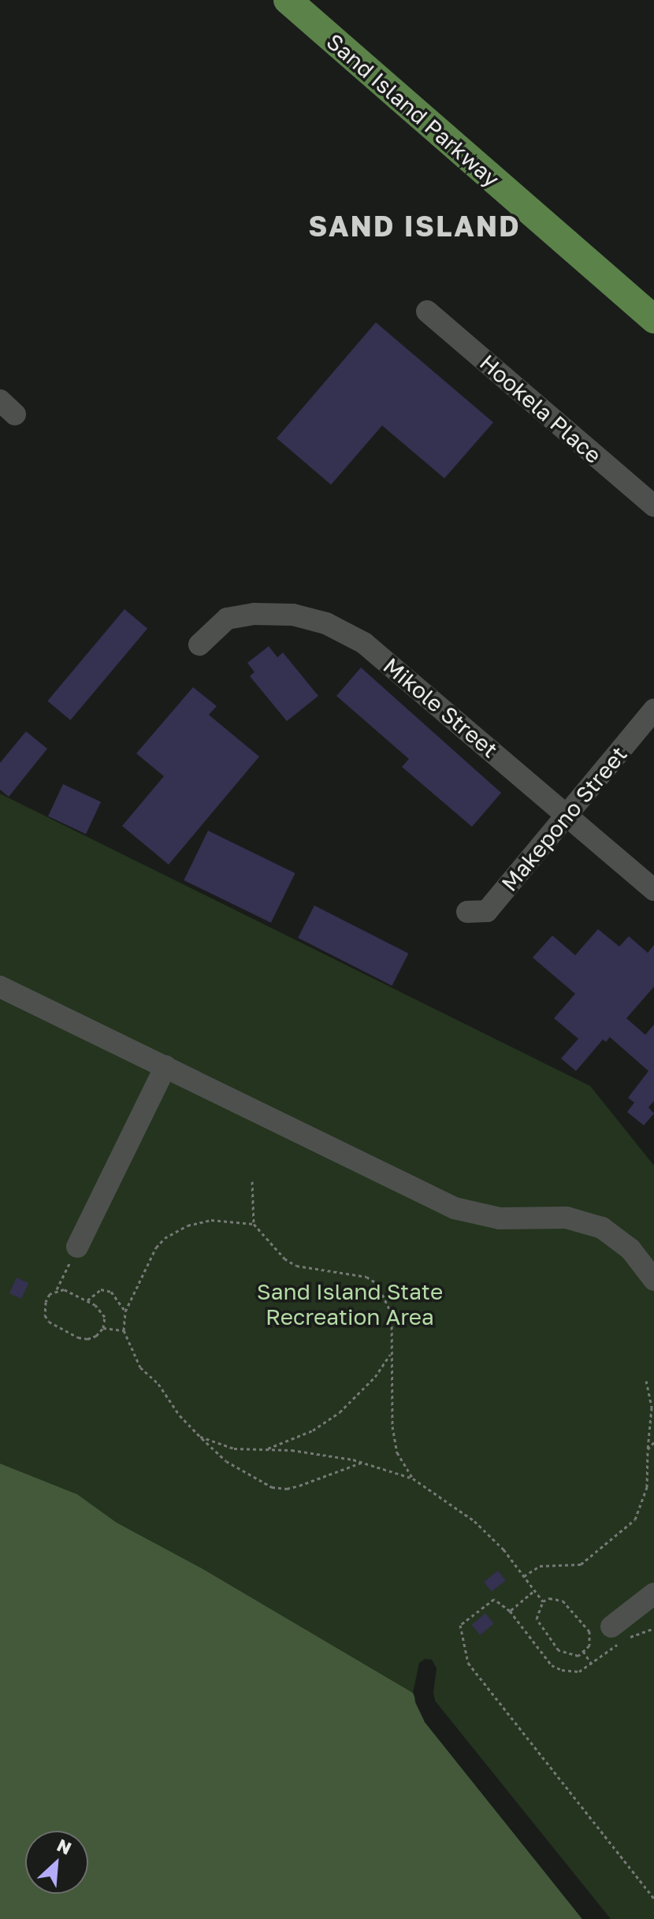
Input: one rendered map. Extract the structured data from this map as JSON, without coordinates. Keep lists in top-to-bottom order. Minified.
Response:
{"streets":{"main road":["Sand Island Parkway"],"street":["Hookela Place","Mikole Street","Makepono Street"]},"crossings":[["Mikole Street","Makepono Street"]],"districts":["SAND ISLAND"],"parks":["Sand Island State Recreation Area"],"north":"top right"}
